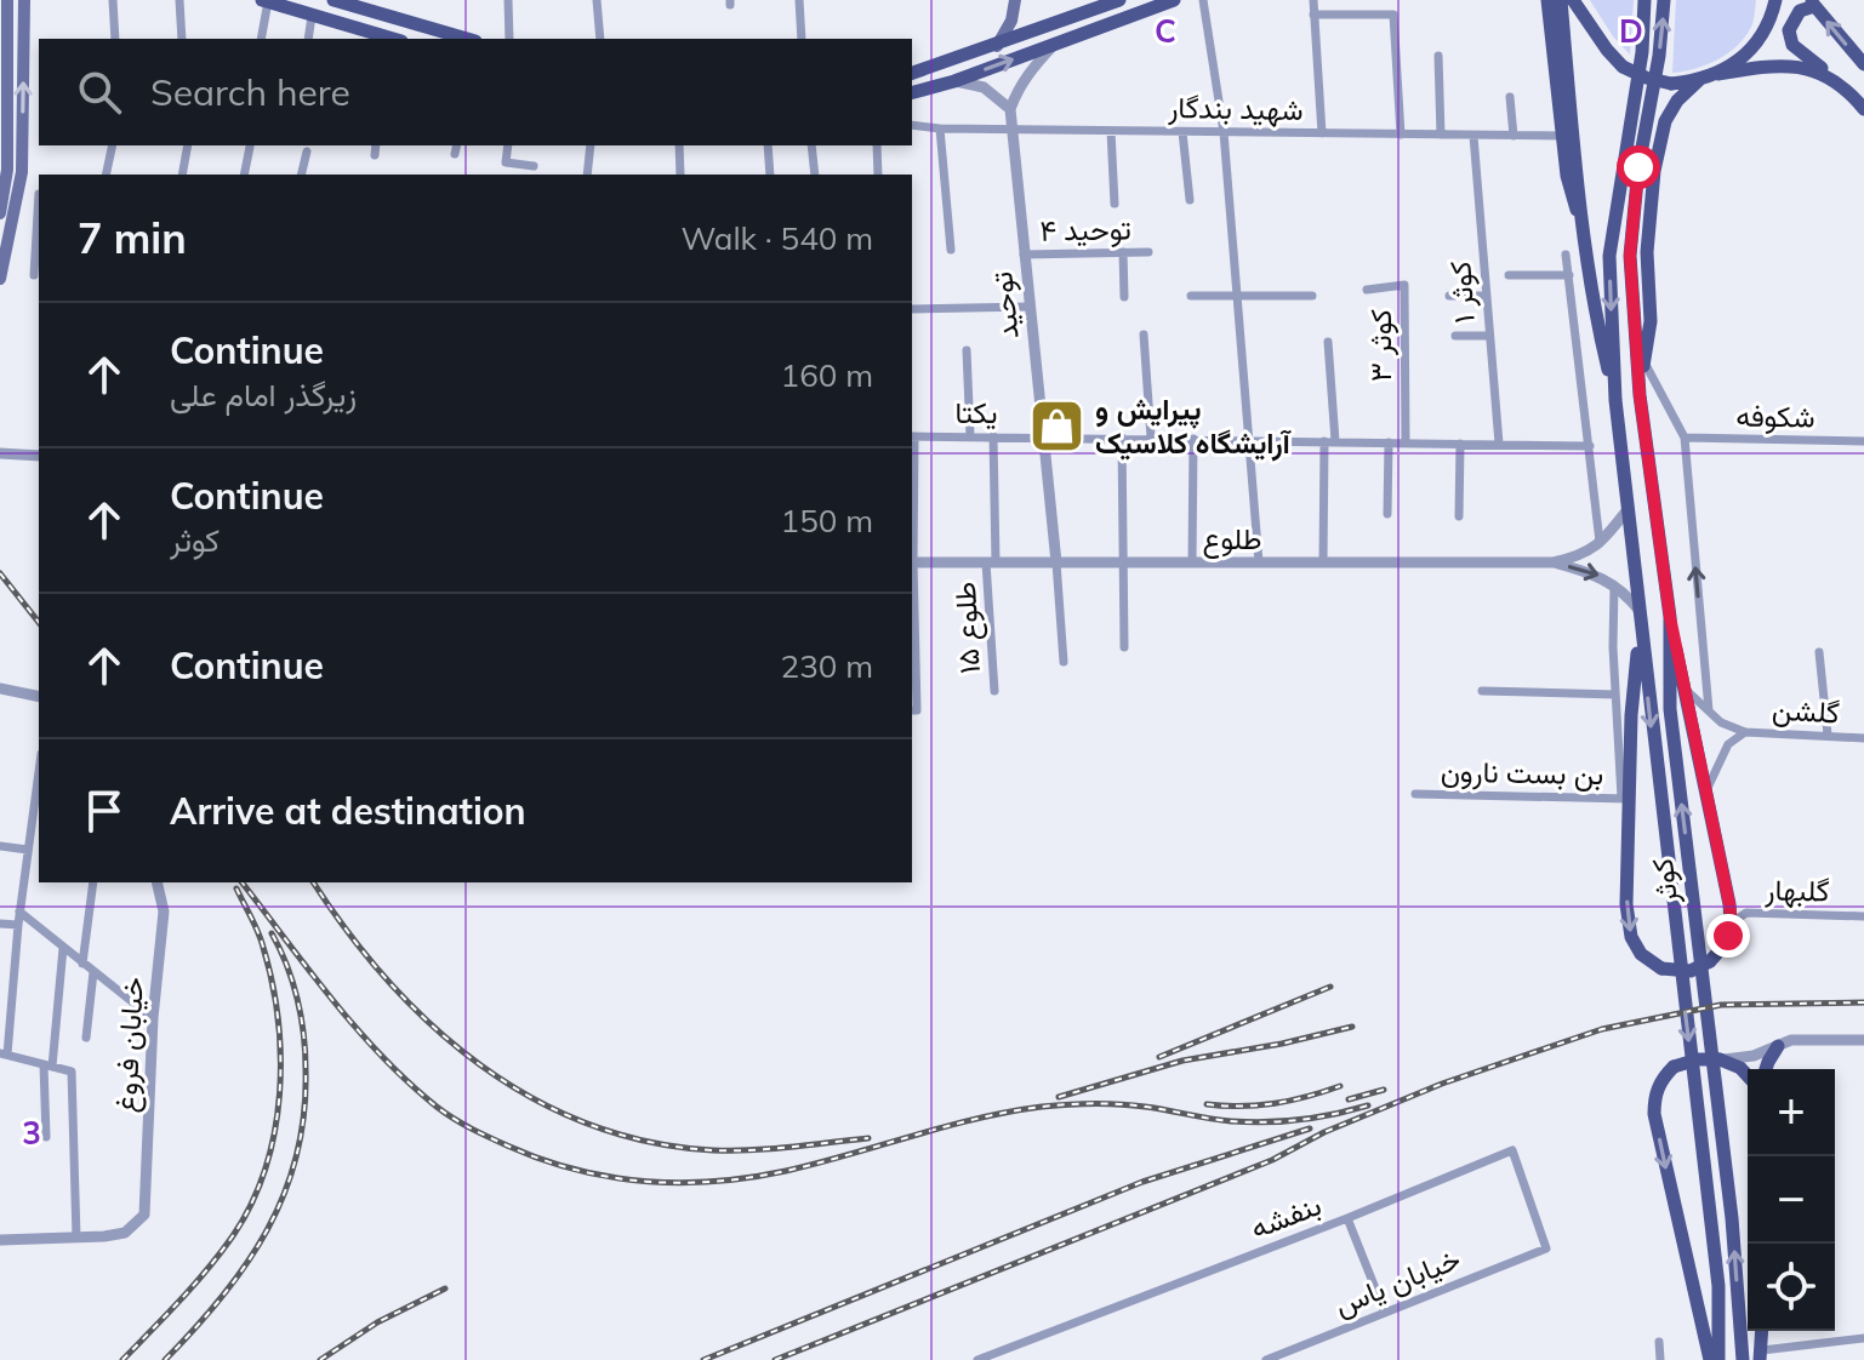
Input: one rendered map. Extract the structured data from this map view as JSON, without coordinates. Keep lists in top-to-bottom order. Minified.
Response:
{"streets":{"main road":["کوثر"],"street":["شهید بندگار","توحید ۴","کوثر ۱","توحید","کوثر ۳","یکتا","شکوفه","طلوع","طلوع ۱۵","گلشن","بن بست نارون","گلبهار","خیابان فروغ","بنفشه","خیابان یاس"]},"crossings":[["شهید بندگار","کوثر ۱"],["شهید بندگار","توحید"],["توحید ۴","توحید"],["توحید","یکتا"],["توحید","طلوع"],["یکتا","طلوع ۱۵"],["طلوع","طلوع ۱۵"],["بنفشه","خیابان یاس"]],"places":{"shop":["پیرایش و آرایشگاه کلاسیک"]},"page":{"search":"Search here","heading":["7 min","Walk · 540 m"],"list":[["Continue","زیرگذر امام علی","160 m"],["Continue","کوثر","150 m"],["Continue","230 m"],"Arrive at destination"],"map_buttons":["+","−"]},"grid":{"columns":["C","D"],"rows":["3"]}}
